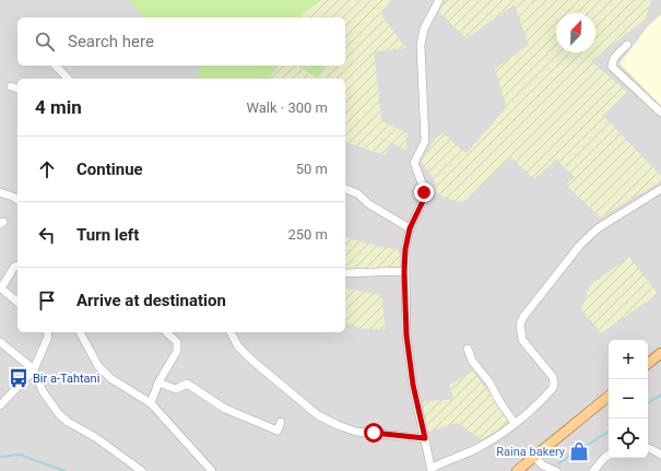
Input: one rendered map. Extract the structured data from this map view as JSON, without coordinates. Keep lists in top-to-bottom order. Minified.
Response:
{"places":{"bus stop":["Bir a-Tahtani"],"shop":["Raina bakery"]},"north":"top right","page":{"search":"Search here","heading":["4 min","Walk · 300 m"],"list":[["Continue","50 m"],["Turn left","250 m"],"Arrive at destination"],"map_buttons":["+","−"]}}
